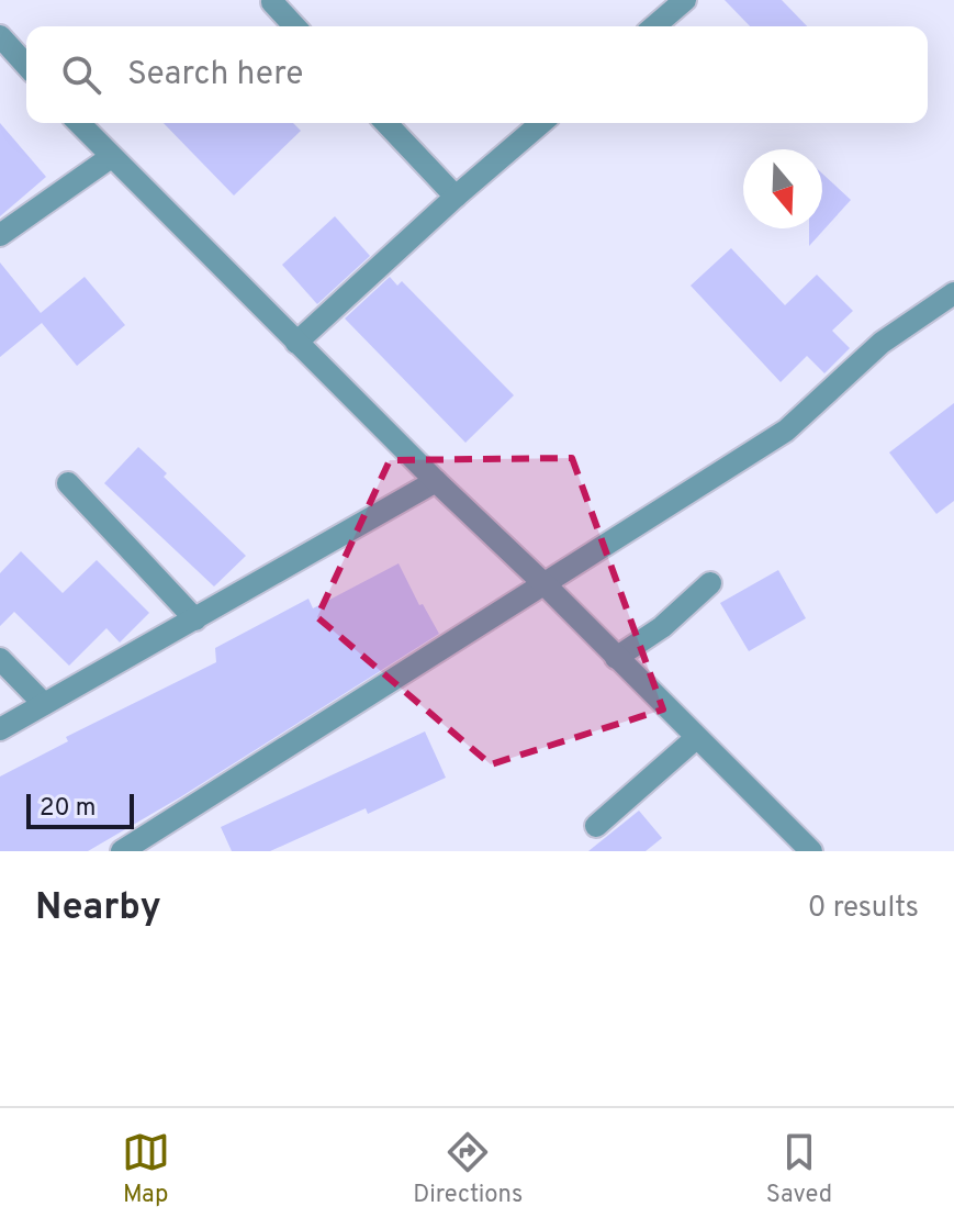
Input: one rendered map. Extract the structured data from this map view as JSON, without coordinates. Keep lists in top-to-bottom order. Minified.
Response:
{"scale_bar":"20 m","north":"bottom","page":{"search":"Search here","scale":"20 m","heading":["Nearby","0 results"],"nav":["Map","Directions","Saved"]}}
